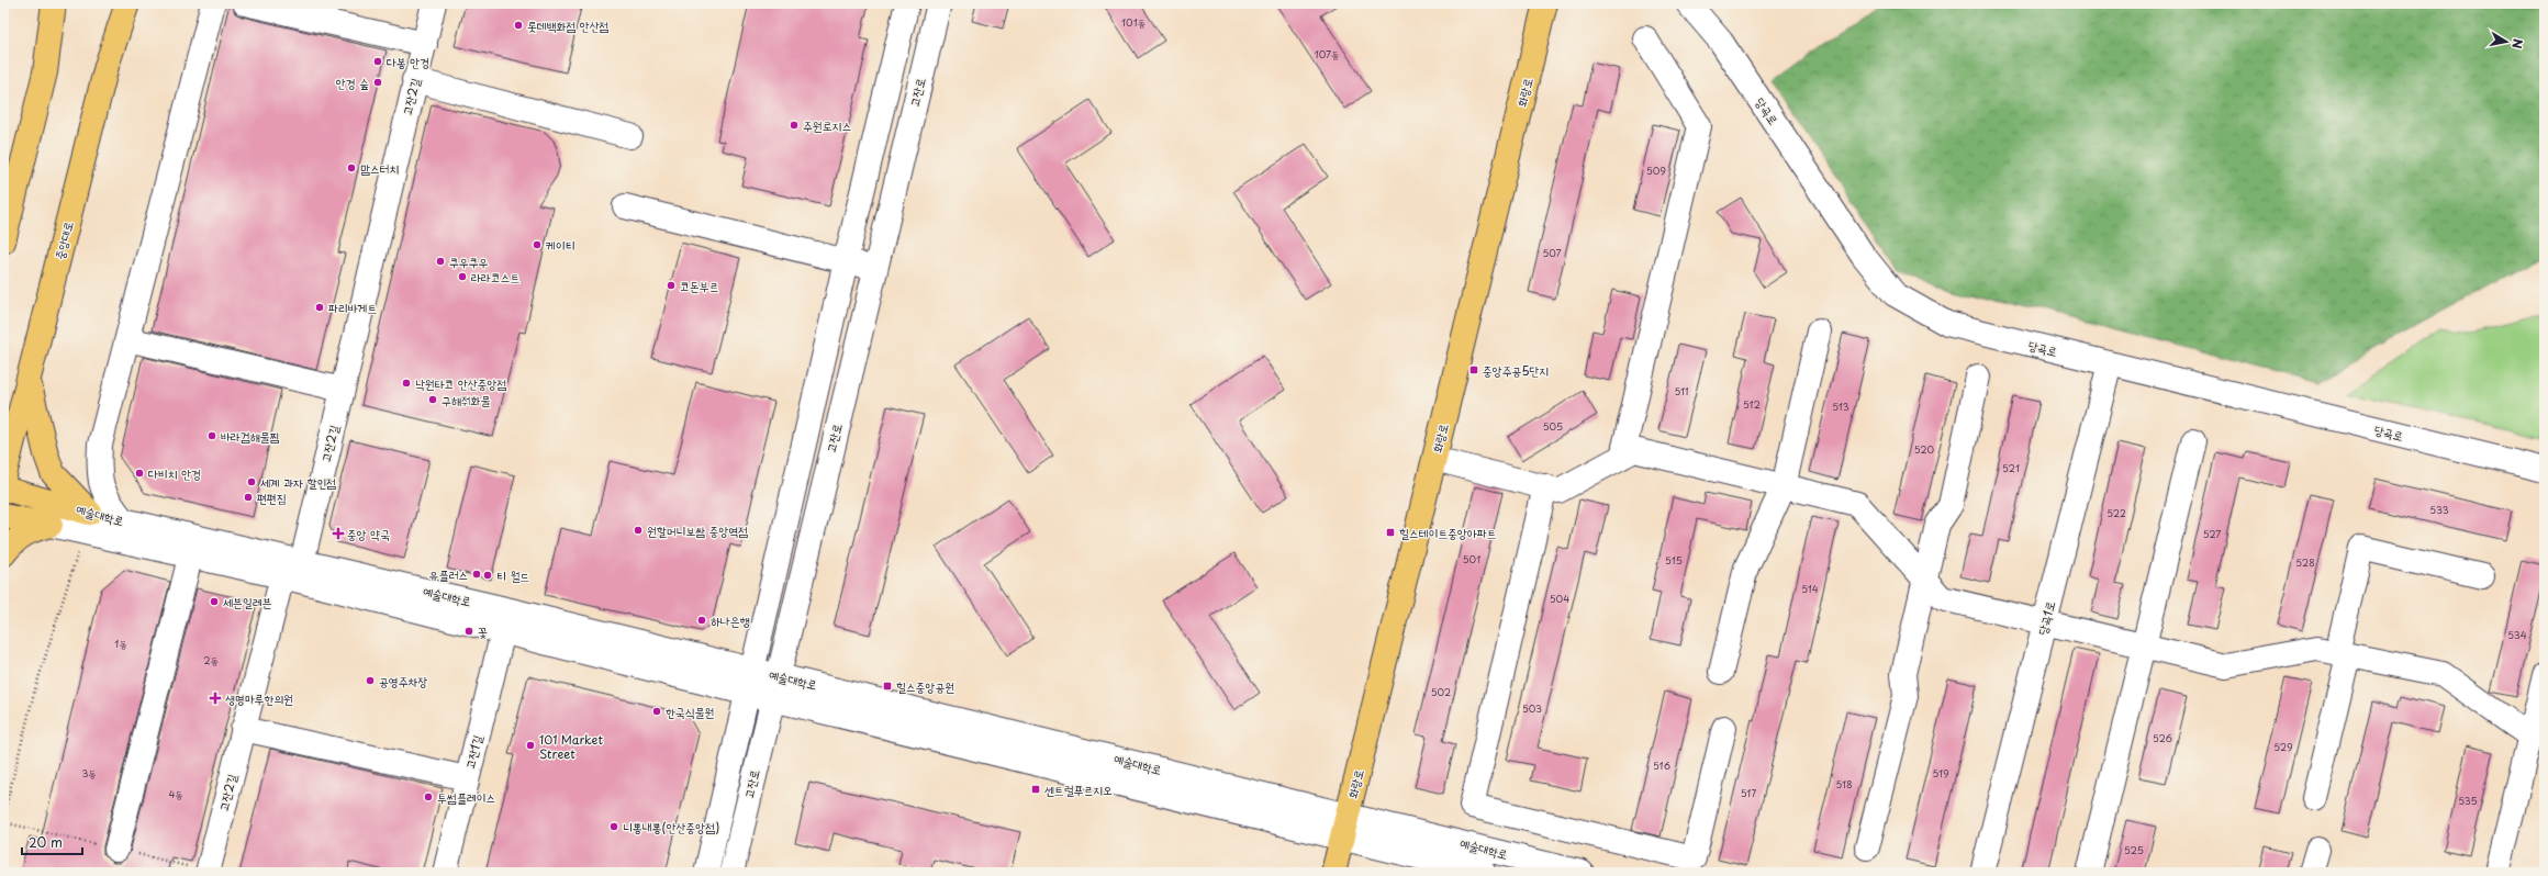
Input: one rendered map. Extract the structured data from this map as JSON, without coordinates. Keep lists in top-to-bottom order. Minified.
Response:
{"streets":{"main road":["화랑로","중앙대로","예술대학로"],"street":["고잔로","고잔2길","당곡로","당곡1로","고잔1길"]},"crossings":[["고잔로","예술대학로"],["화랑로","예술대학로"],["고잔2길","예술대학로"],["당곡로","당곡1로"],["예술대학로","고잔1길"]],"places":{"other":["롯데백화점 안산점","다봉 안경","안경 숲","주원로지스","맘스터치","케이티","쿠우쿠우","라라코스트","코돈부르","파리바게트","낙원타코 안산중앙점","구해줘화물","바라검해물찜","다비치 안경","세계 과자 할인점","편편집","원할머니보쌈 중앙역점","유플러스","티 월드","세븐일레븐","하나은행","꽃","공영주차장","한국식물원","101 Market Street","투썸플레이스","니뽕내뽕(안산중앙점)"],"transit":["중앙주공5단지","힐스테이트중앙아파트","힐스중앙공원","센트럴푸르지오"],"health":["중앙 약국","생명마루한의원"]},"house_numbers":["101동","107동","509","507","511","512","513","505","520","521","533","522","527","501","515","528","514","504","534","1동","2동","502","503","526","529","516","3동","519","518","517","4동","535","525"],"scale_bar":"20 m","north":"right"}
